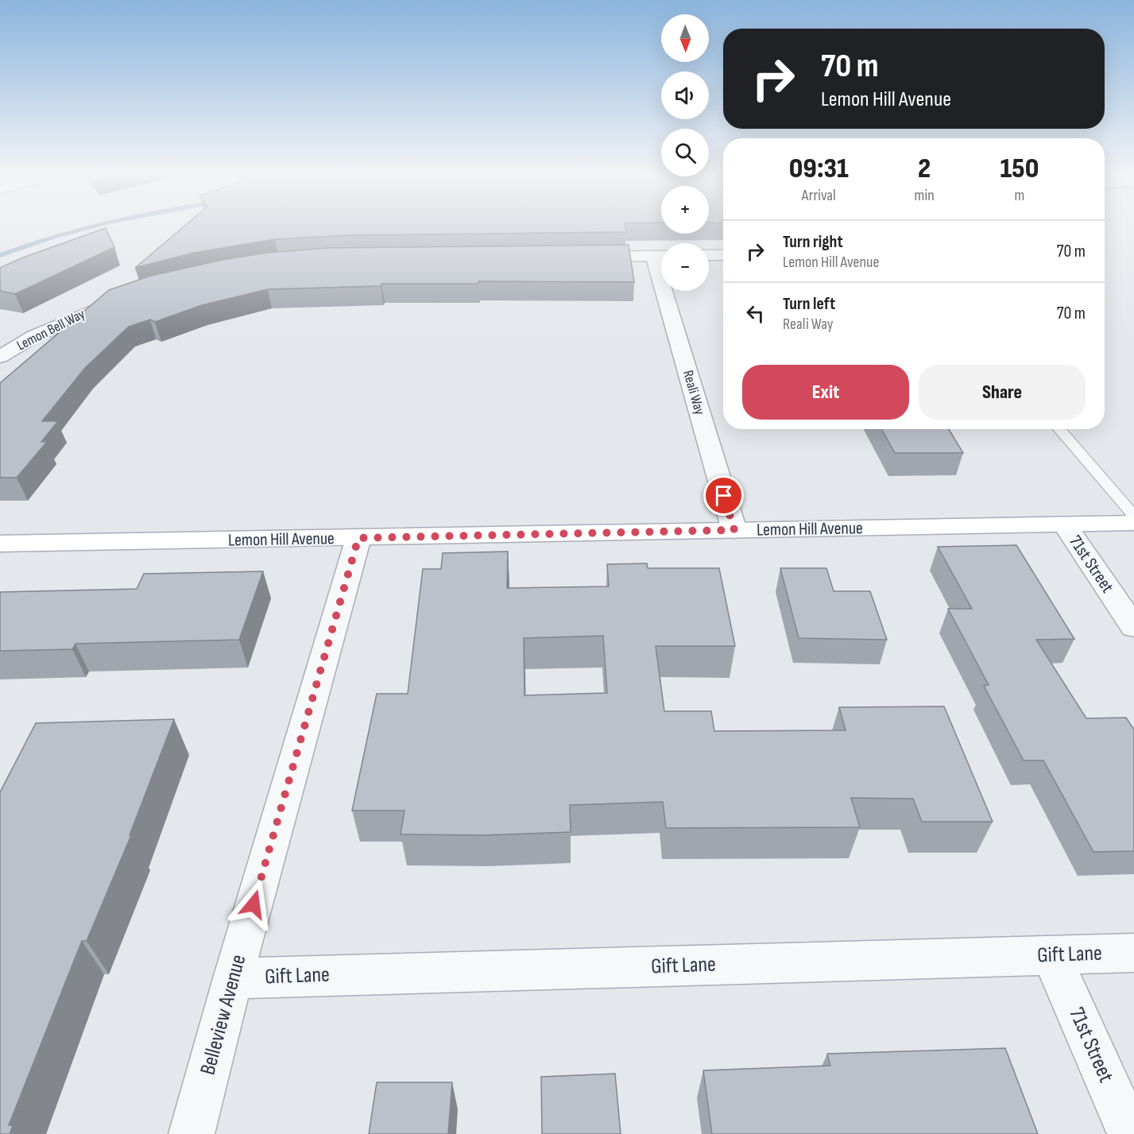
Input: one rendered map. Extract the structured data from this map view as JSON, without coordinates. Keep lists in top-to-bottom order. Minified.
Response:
{"streets":{"street":["Lemon Bell Way","Reali Way","Lemon Hill Avenue","71st Street","Gift Lane","Belleview Avenue"]},"crossings":[["Reali Way","Lemon Hill Avenue"],["Lemon Hill Avenue","71st Street"],["Lemon Hill Avenue","Belleview Avenue"],["71st Street","Gift Lane"],["Gift Lane","Belleview Avenue"]],"north":"bottom","page":{"map_buttons":["+","−"],"turn":["70 m","Lemon Hill Avenue"],"eta":["09:31","Arrival","2","min","150","m"],"list":[{"name":"Turn right","note":"Lemon Hill Avenue","value":"70 m"},{"name":"Turn left","note":"Reali Way","value":"70 m"}],"buttons":["Exit","Share"]}}
